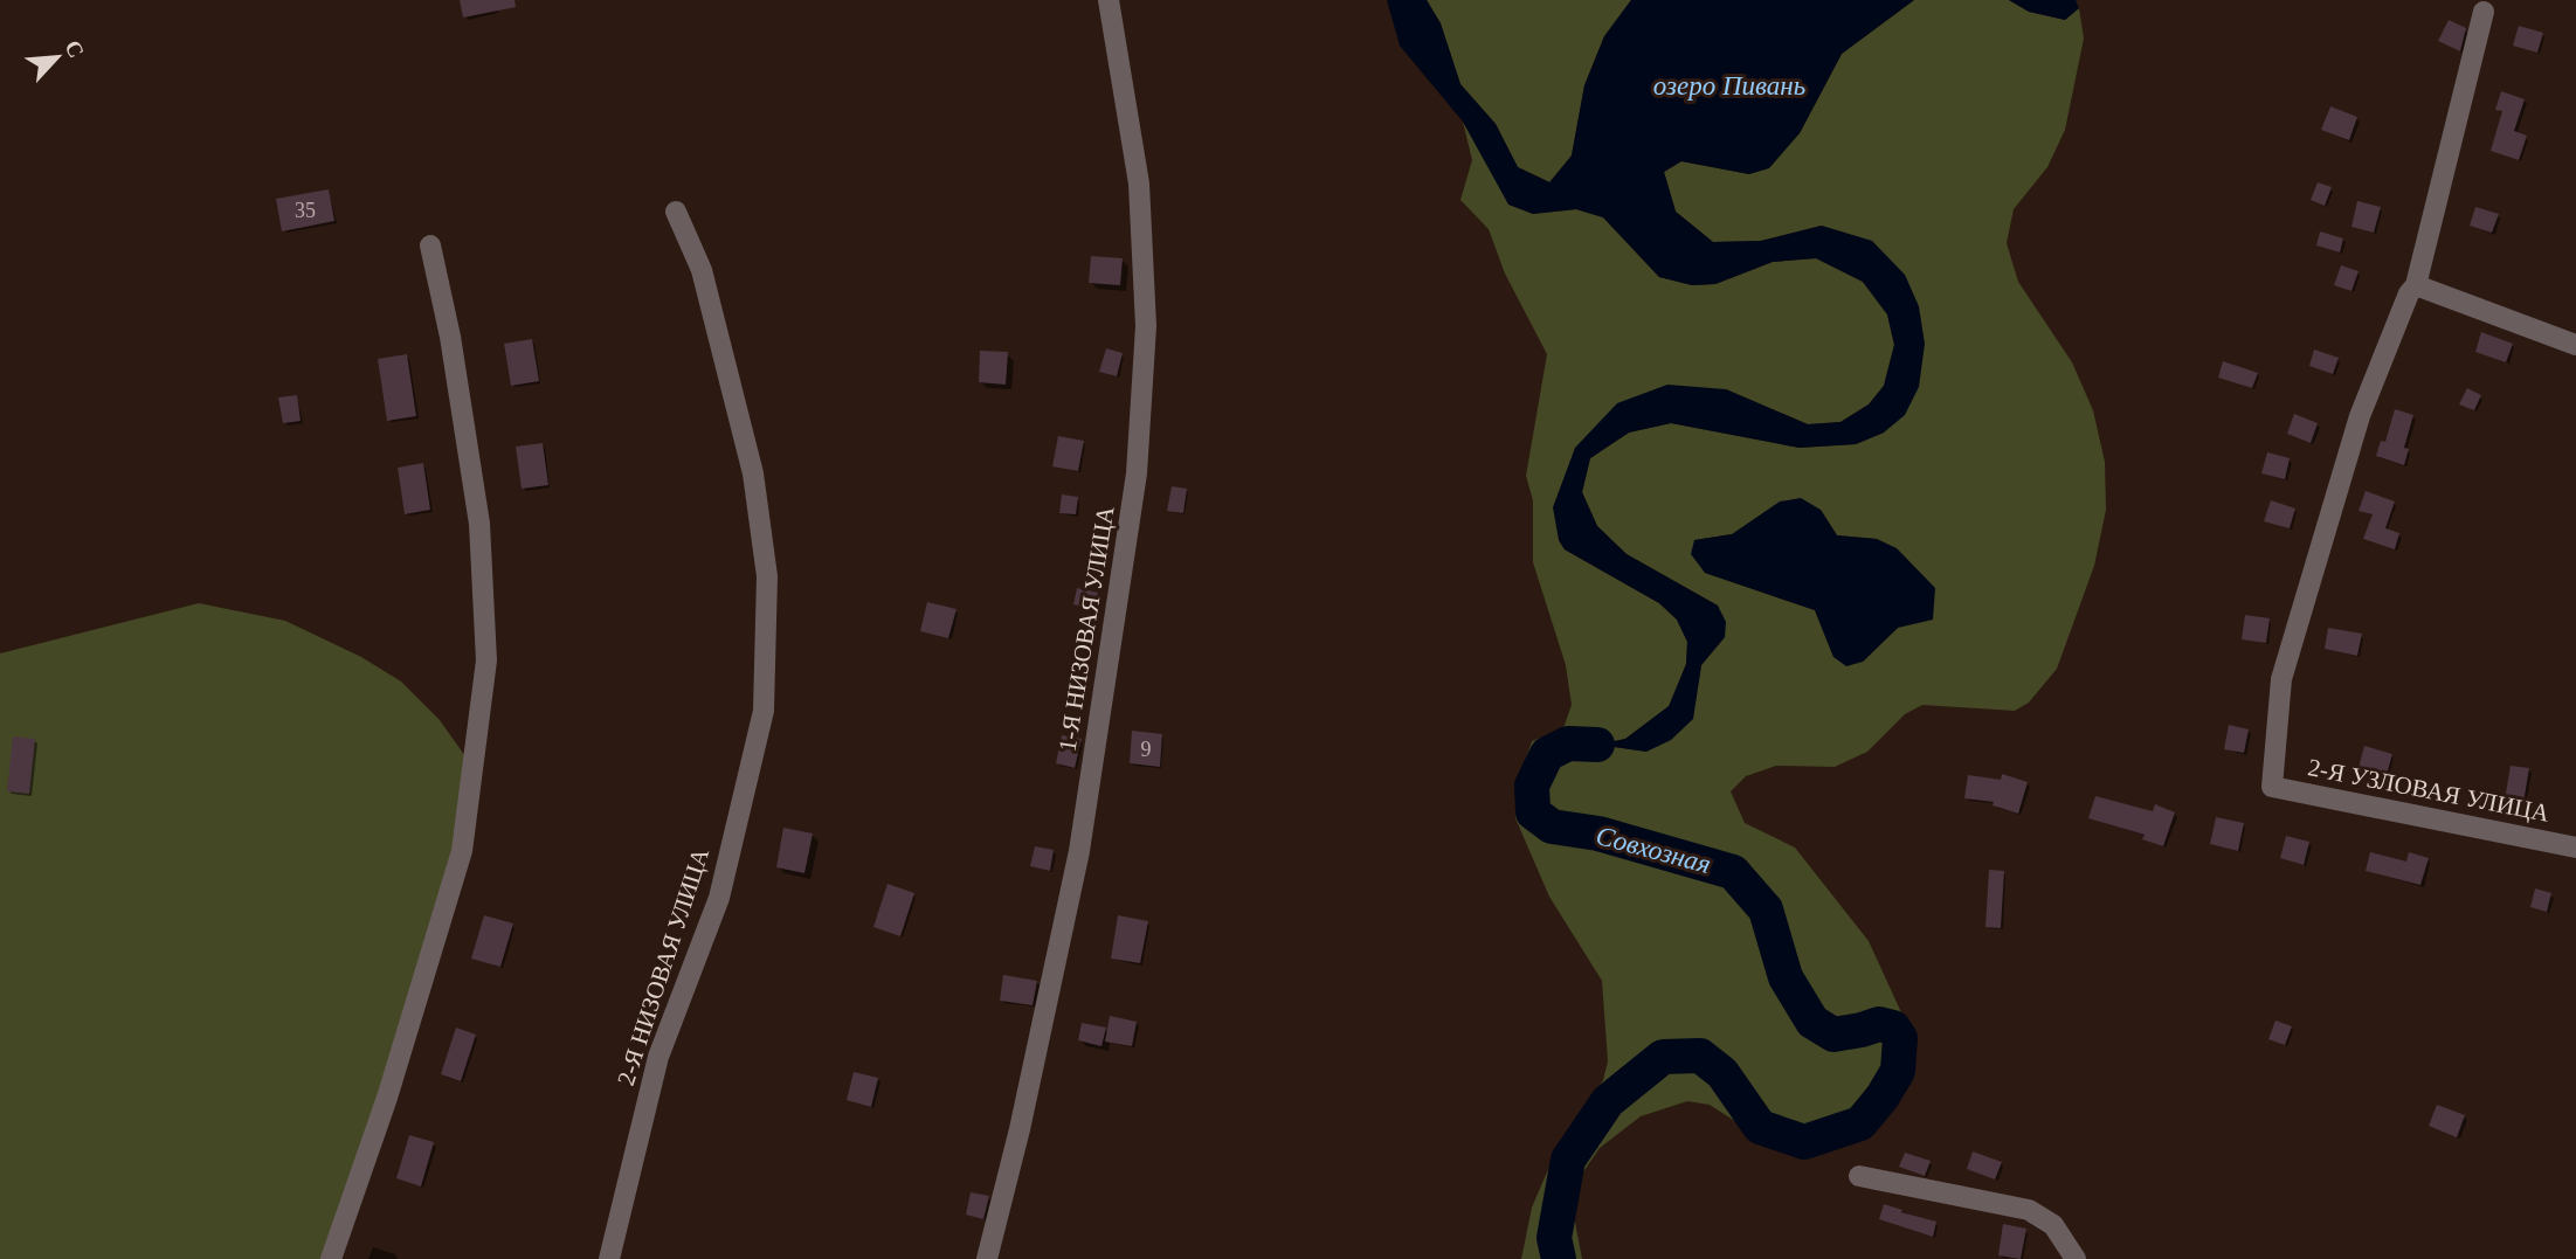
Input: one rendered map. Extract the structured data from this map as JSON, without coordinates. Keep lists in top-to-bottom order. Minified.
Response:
{"streets":{"street":["1-Я НИЗОВАЯ УЛИЦА","2-Я УЗЛОВАЯ УЛИЦА","2-Я НИЗОВАЯ УЛИЦА"]},"water":["озеро Пивань","Совхозная"],"house_numbers":["35","9"],"north":"top right"}
